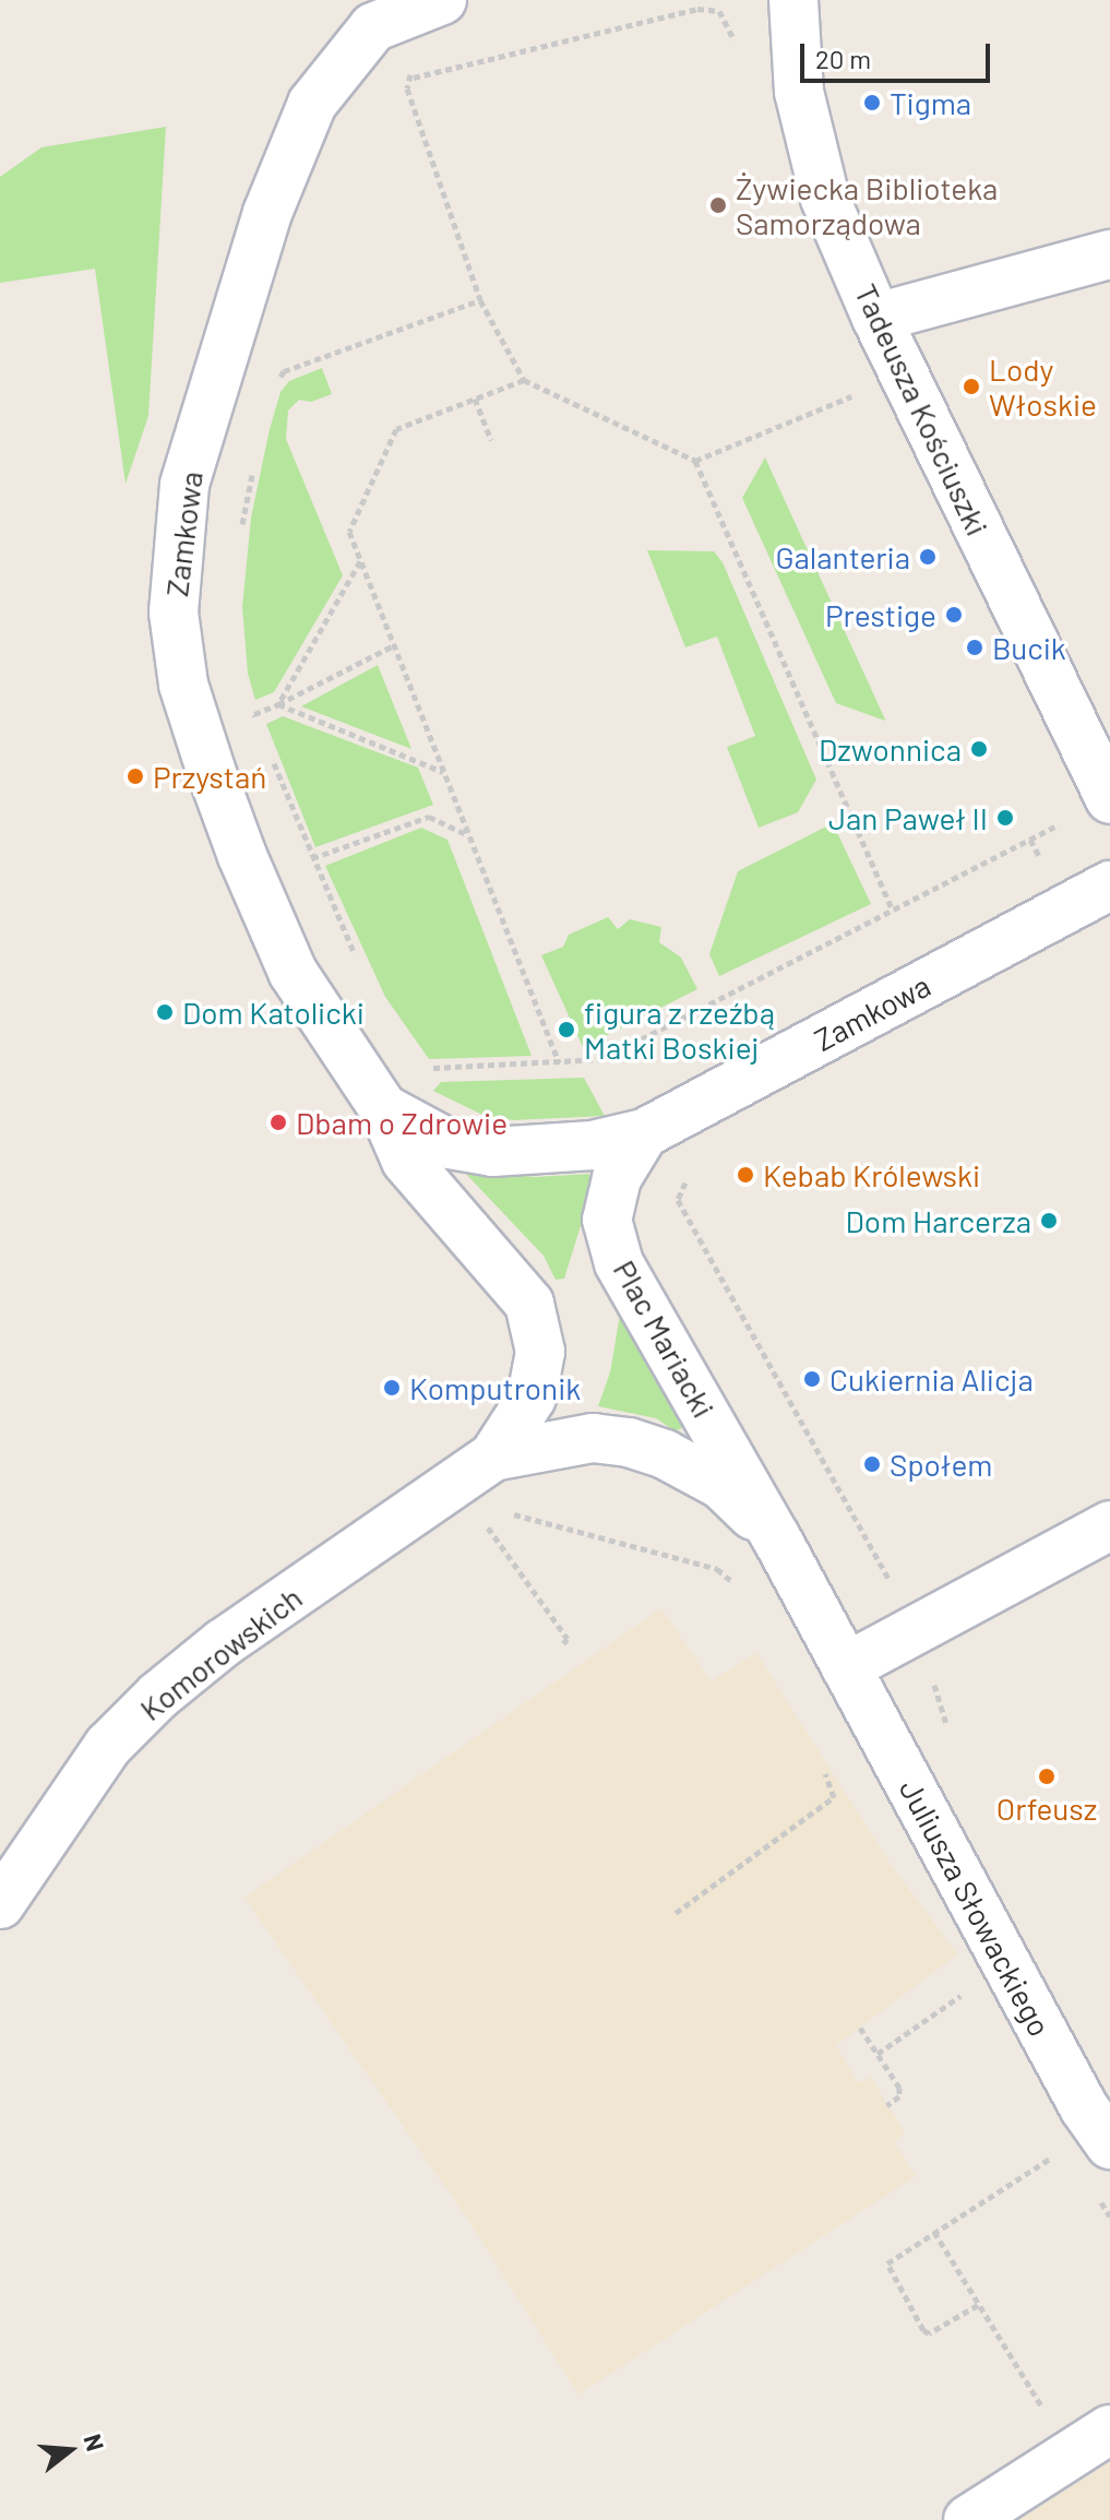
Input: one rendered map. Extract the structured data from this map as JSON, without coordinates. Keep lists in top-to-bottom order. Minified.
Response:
{"streets":{"street":["Tadeusza Kościuszki","Zamkowa","Plac Mariacki","Komorowskich","Juliusza Słowackiego"]},"crossings":[["Zamkowa","Plac Mariacki"],["Zamkowa","Komorowskich"],["Plac Mariacki","Komorowskich"],["Plac Mariacki","Juliusza Słowackiego"]],"places":["Tigma","Żywiecka Biblioteka Samorządowa","Lody Włoskie","Galanteria","Prestige","Bucik","Dzwonnica","Przystań","Jan Paweł II","Dom Katolicki","figura z rzeźbą Matki Boskiej","Dbam o Zdrowie","Kebab Królewski","Dom Harcerza","Cukiernia Alicja","Komputronik","Społem","Orfeusz"],"scale_bar":"20 m","north":"right"}
